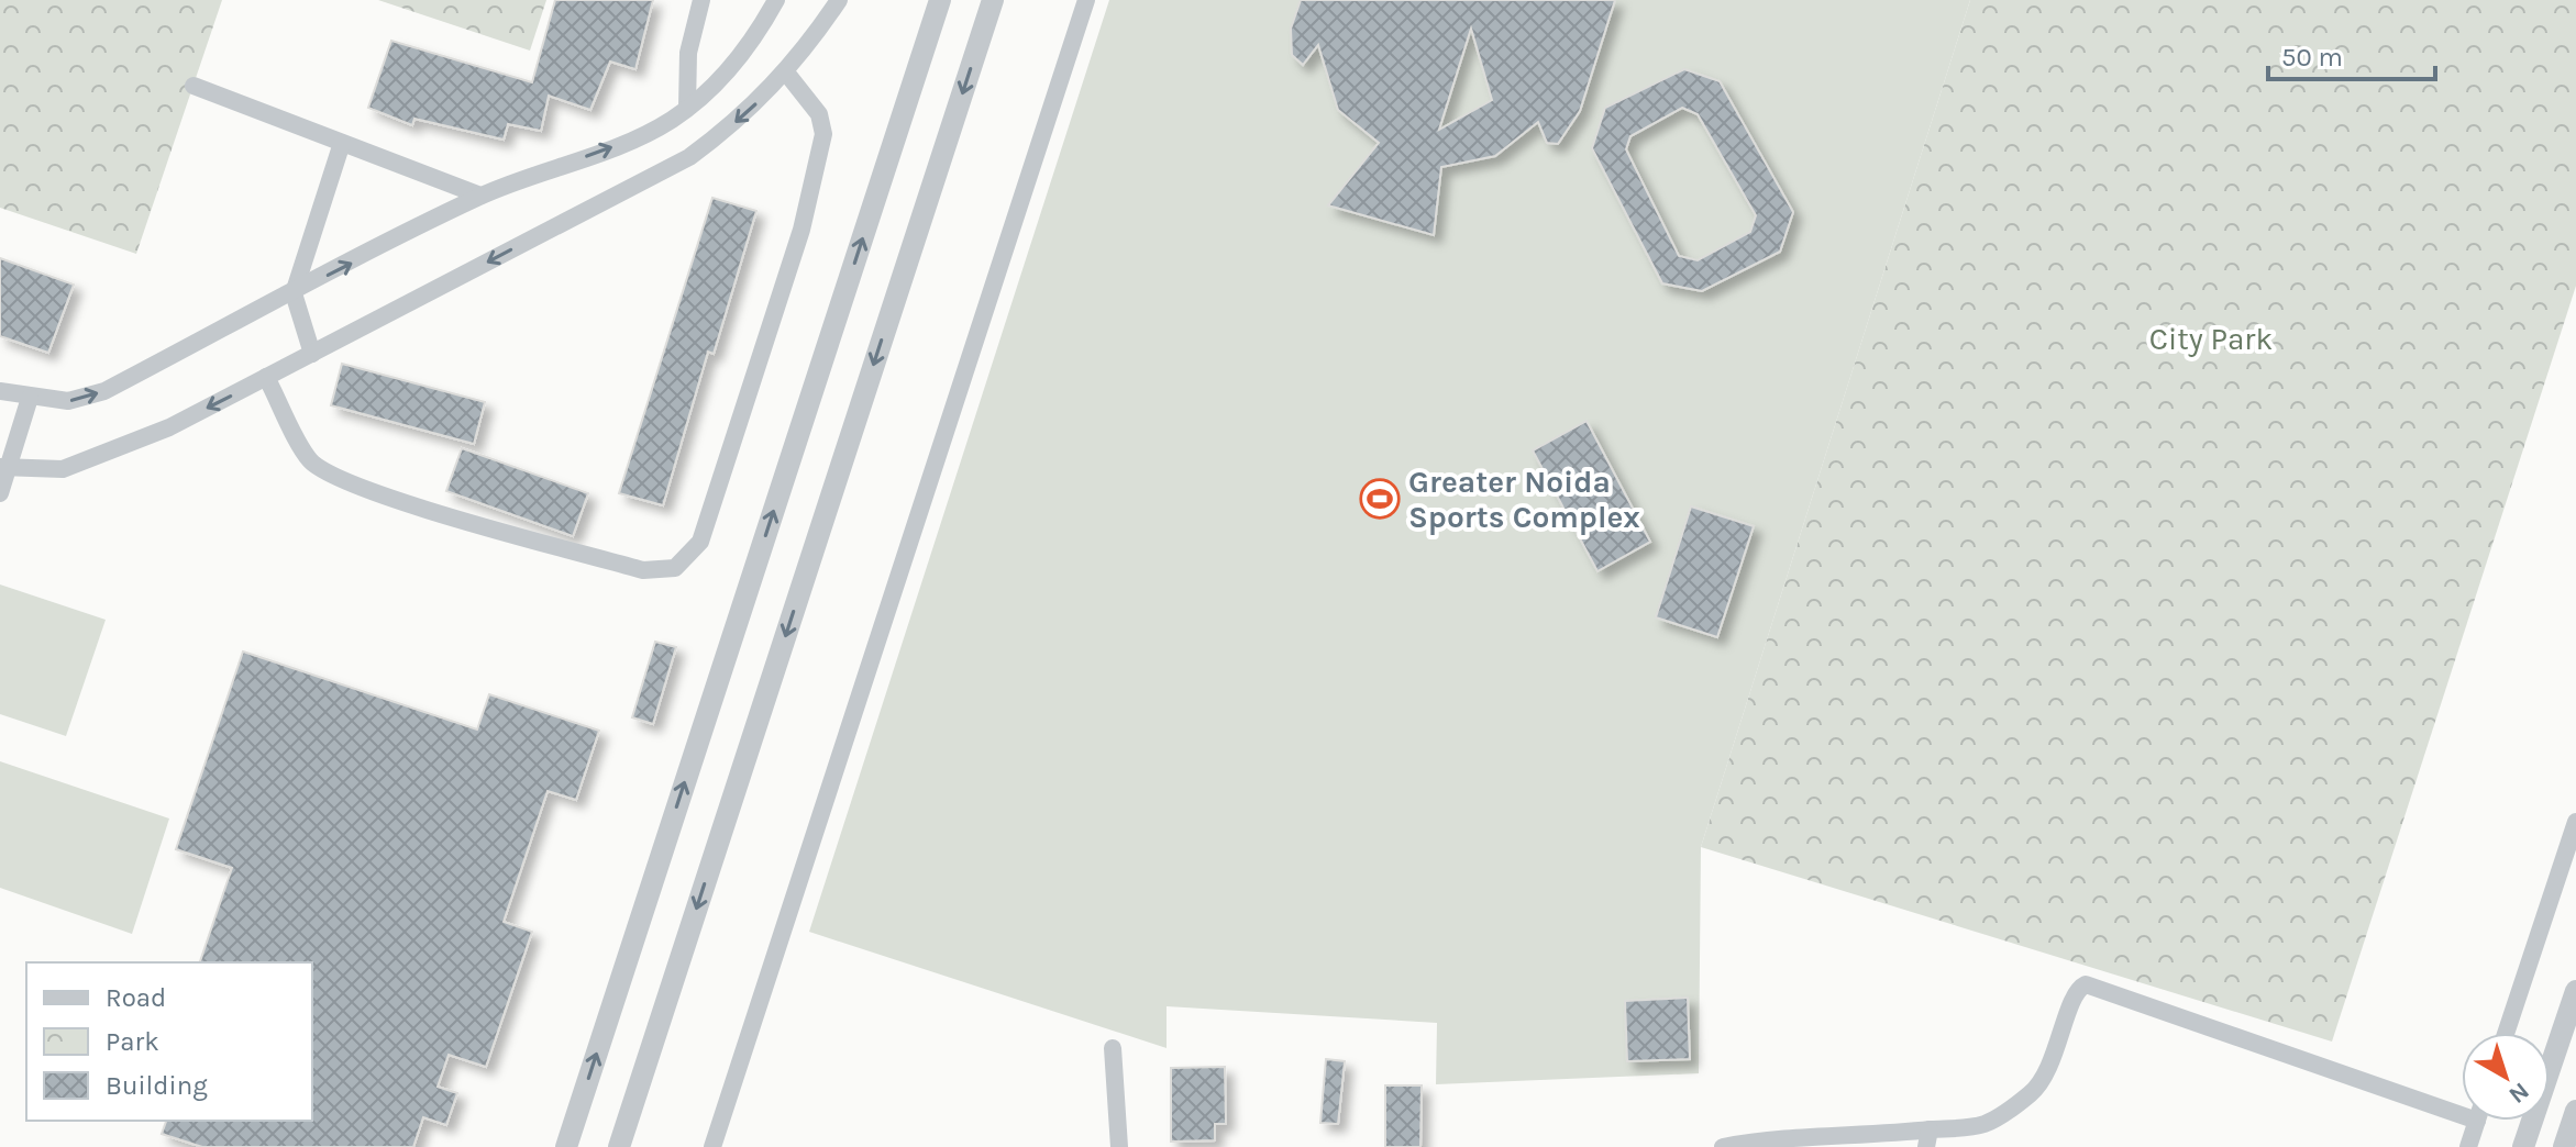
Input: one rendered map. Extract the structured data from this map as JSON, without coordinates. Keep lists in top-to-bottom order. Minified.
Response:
{"parks":["City Park"],"places":{"sports":["Greater Noida Sports Complex"]},"legend":["Road","Park","Building"],"scale_bar":"50 m","north":"bottom right"}
